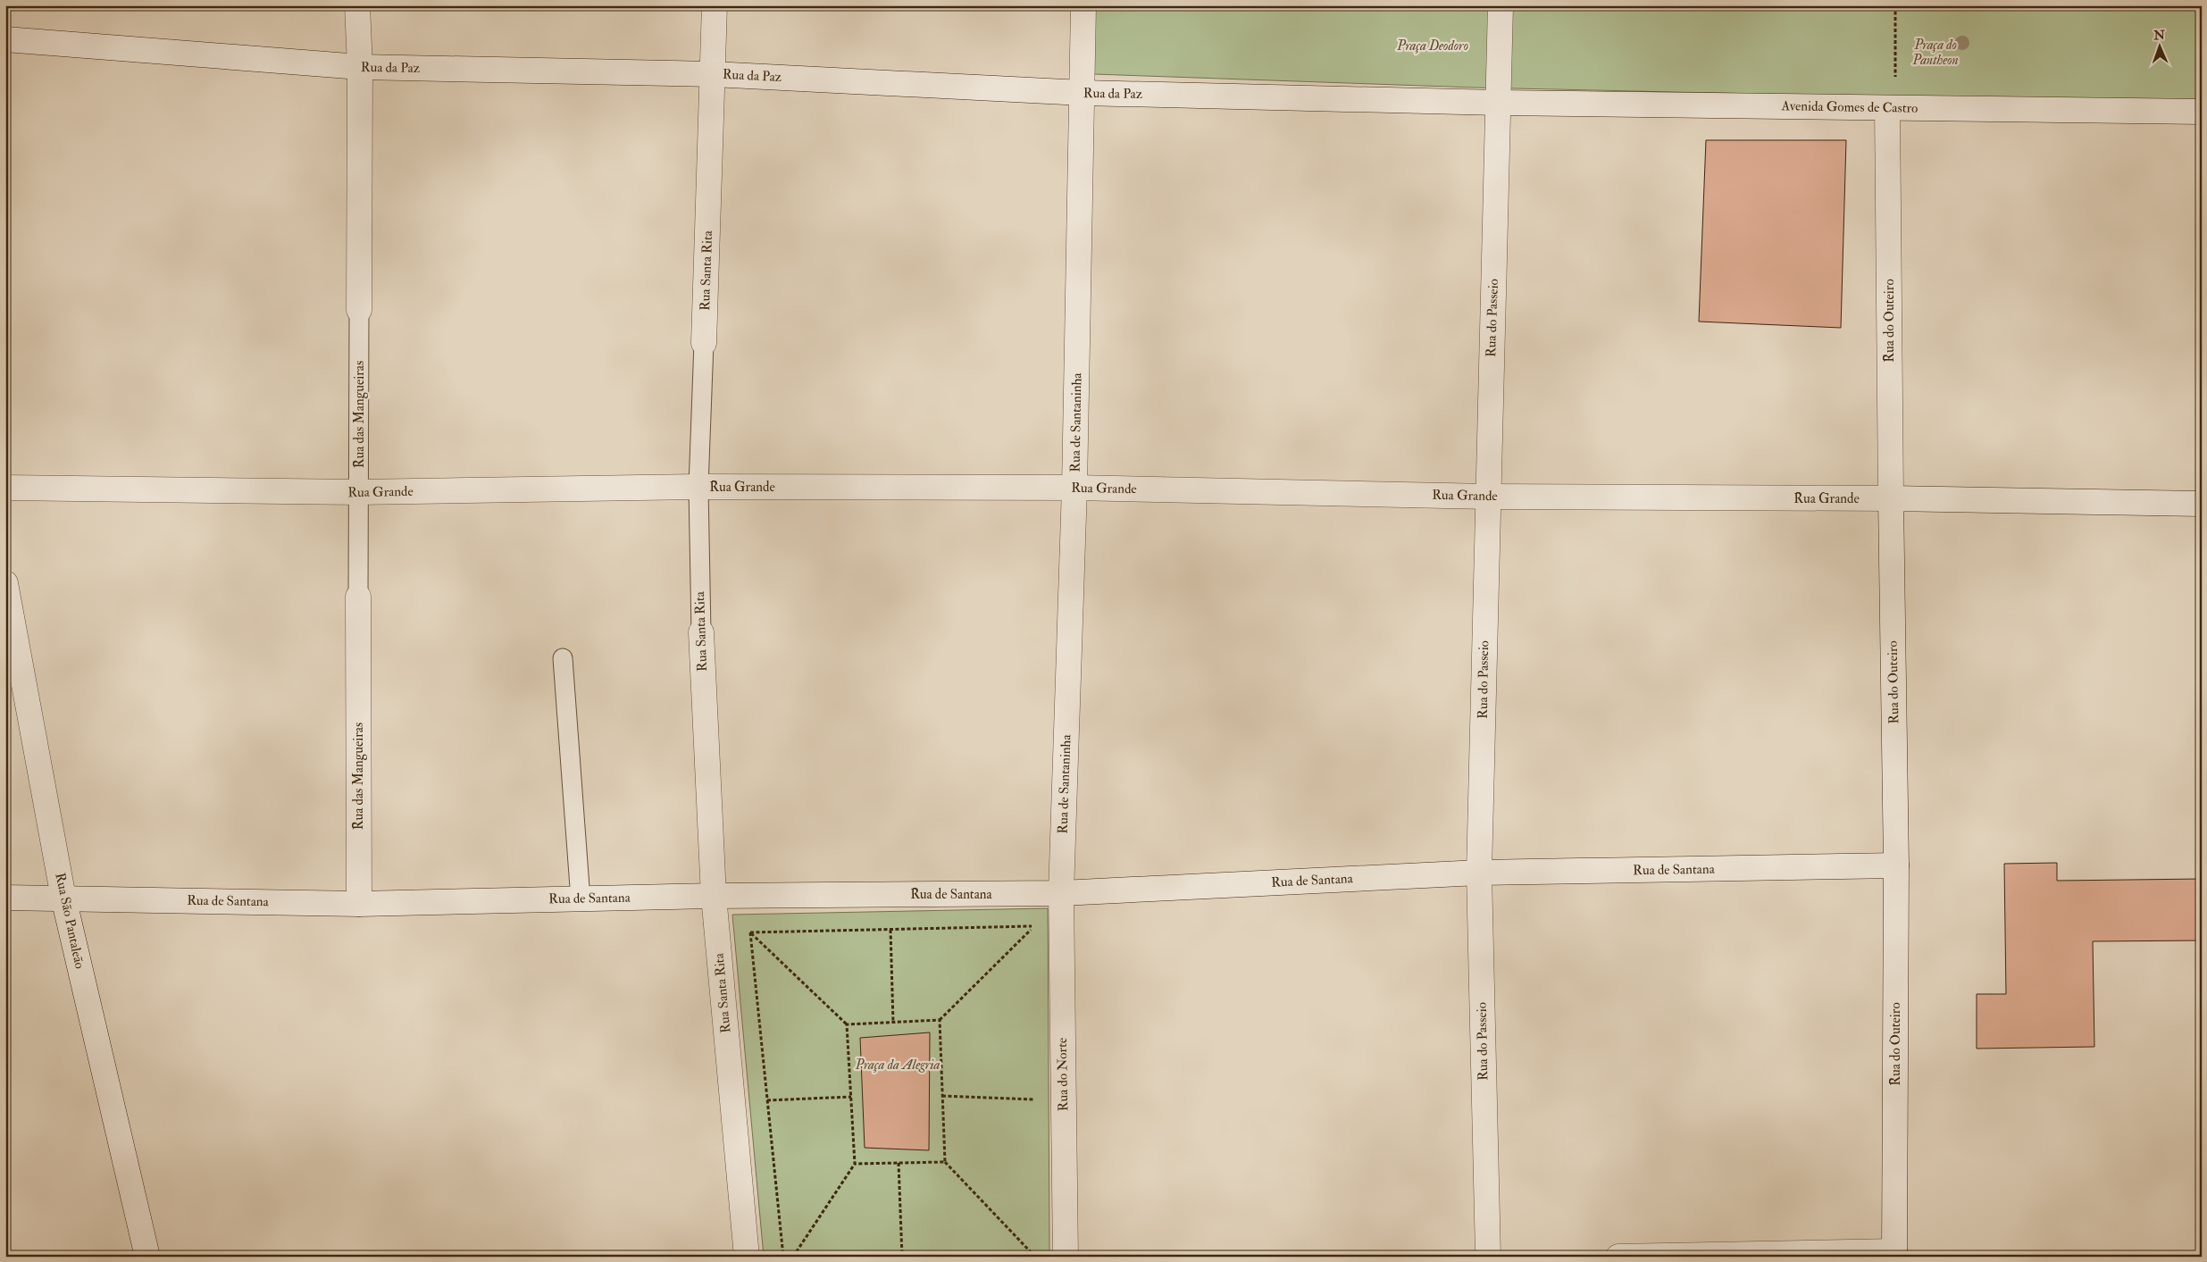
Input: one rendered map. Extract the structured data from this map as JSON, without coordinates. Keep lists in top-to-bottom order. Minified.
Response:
{"streets":{"street":["Rua da Paz","Avenida Gomes de Castro","Rua Santa Rita","Rua do Passeio","Rua do Outeiro","Rua das Mangueiras","Rua de Santaninha","Rua Grande","Rua de Santana","Rua São Pantaleão","Rua do Norte"]},"crossings":[["Rua da Paz","Avenida Gomes de Castro"],["Rua da Paz","Rua Santa Rita"],["Rua da Paz","Rua do Passeio"],["Rua da Paz","Rua das Mangueiras"],["Rua da Paz","Rua de Santaninha"],["Avenida Gomes de Castro","Rua do Passeio"],["Avenida Gomes de Castro","Rua do Outeiro"],["Rua Santa Rita","Rua Grande"],["Rua Santa Rita","Rua de Santana"],["Rua do Passeio","Rua Grande"],["Rua do Passeio","Rua de Santana"],["Rua do Outeiro","Rua Grande"],["Rua do Outeiro","Rua de Santana"],["Rua das Mangueiras","Rua Grande"],["Rua das Mangueiras","Rua de Santana"],["Rua de Santaninha","Rua Grande"],["Rua de Santaninha","Rua de Santana"],["Rua de Santaninha","Rua do Norte"],["Rua de Santana","Rua São Pantaleão"],["Rua de Santana","Rua do Norte"]],"parks":["Praça do Pantheon","Praça Deodoro","Praça da Alegria"],"north":"top"}
